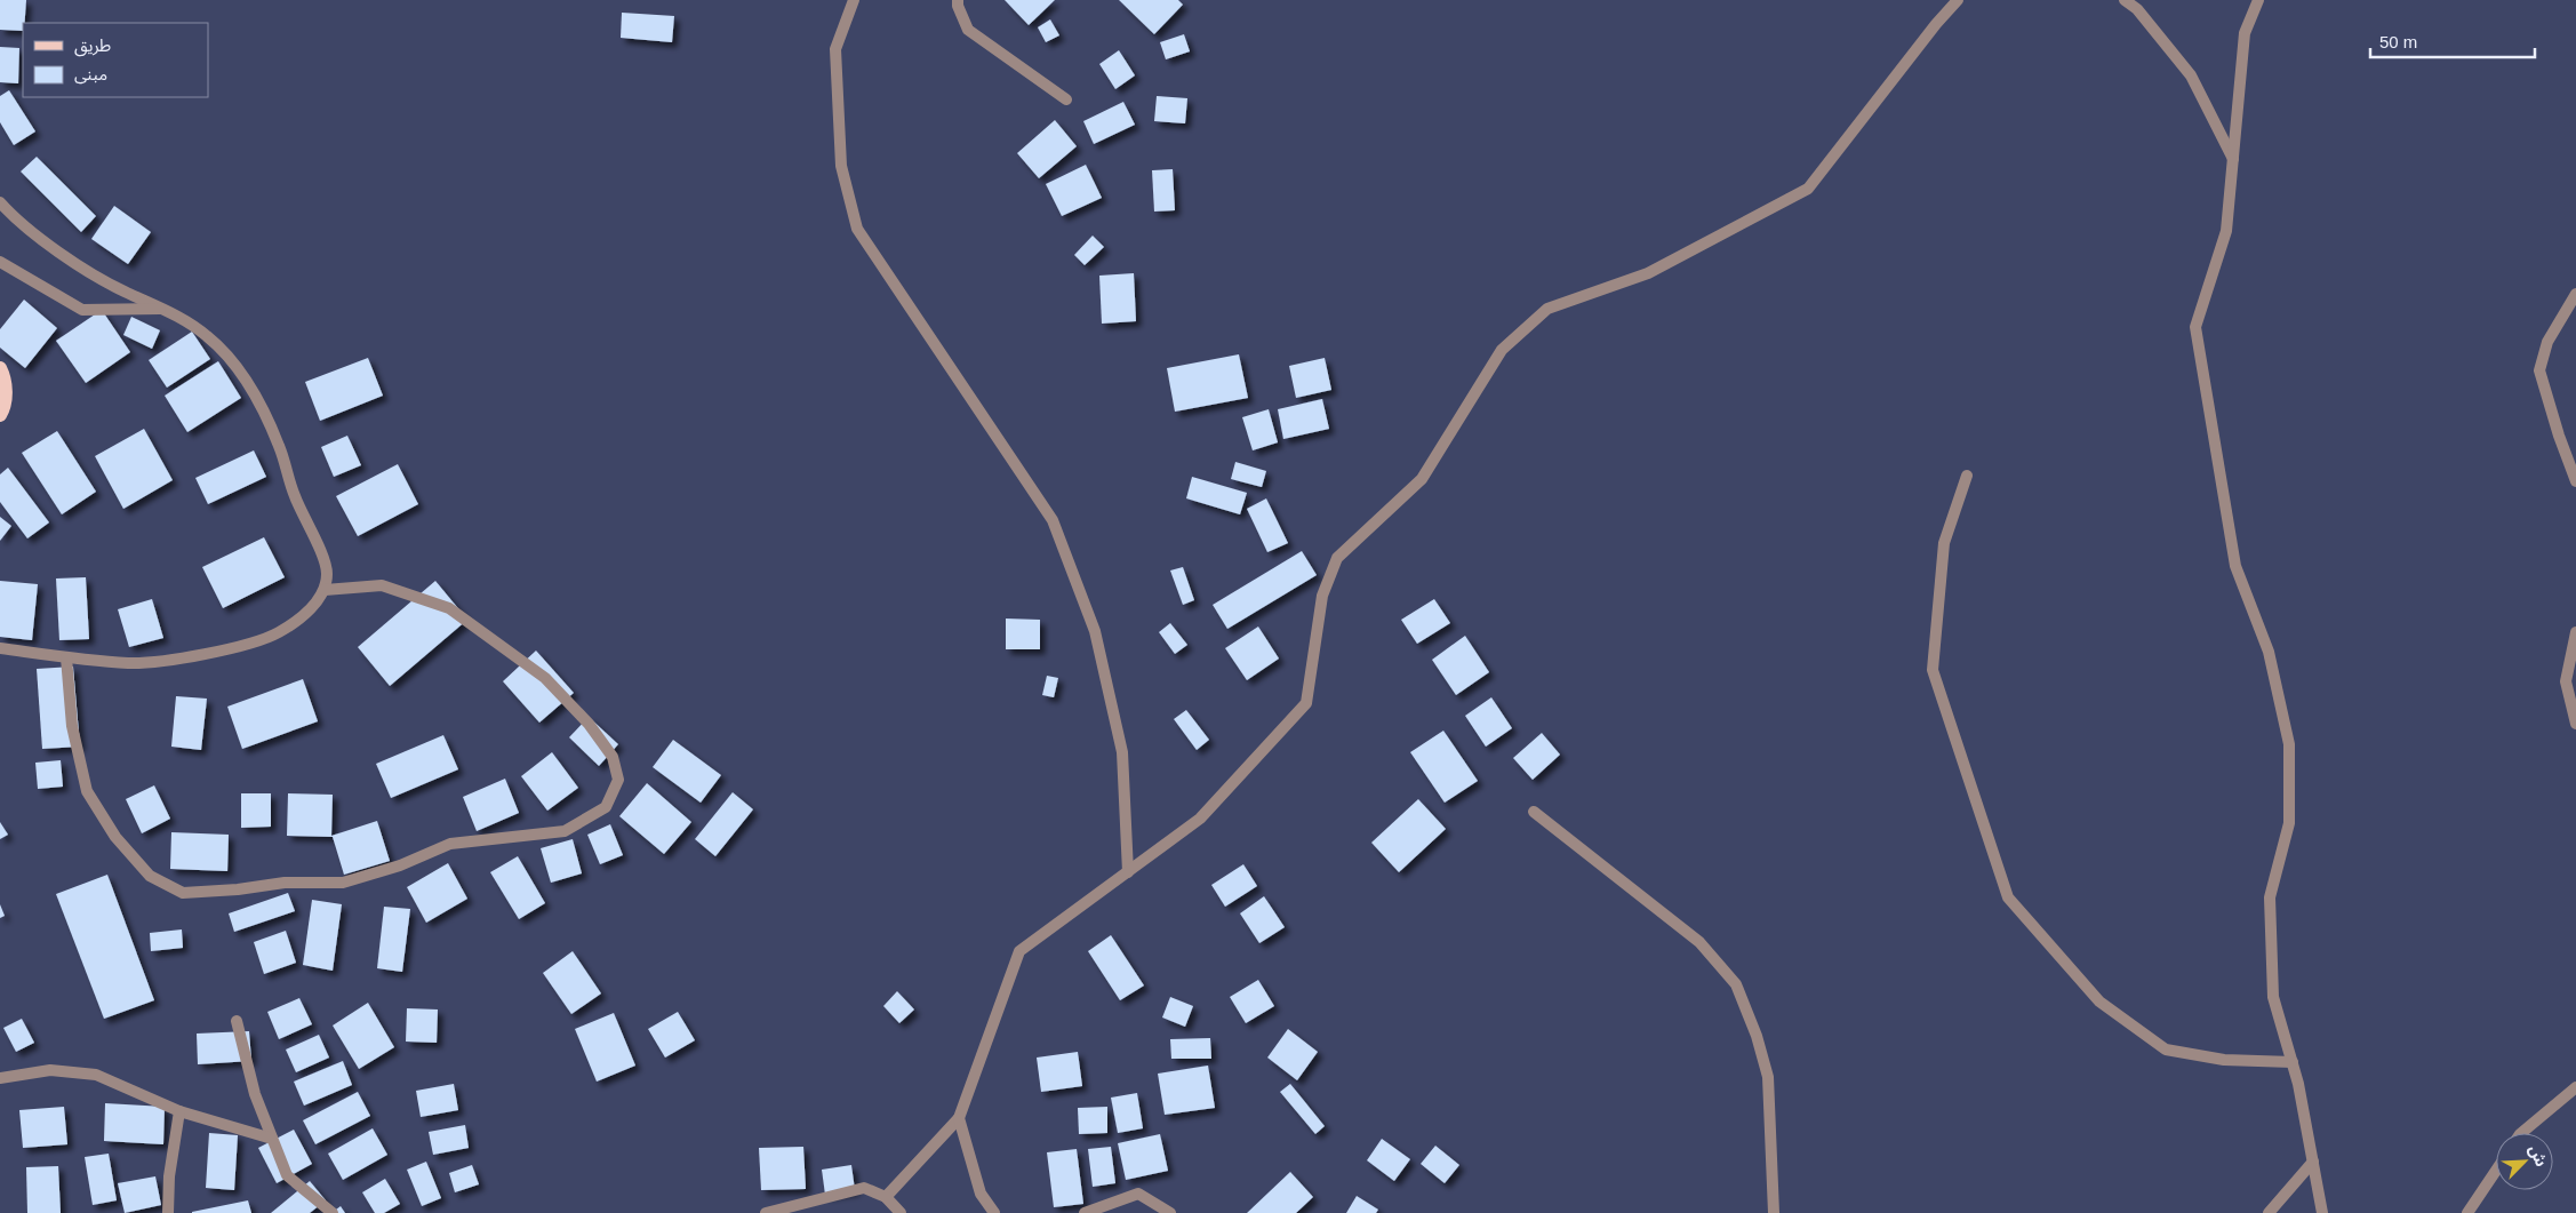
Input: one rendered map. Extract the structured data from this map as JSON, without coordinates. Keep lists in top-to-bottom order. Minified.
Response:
{"legend":["طريق","مبنى"],"scale_bar":"50 m","north":"top right"}
